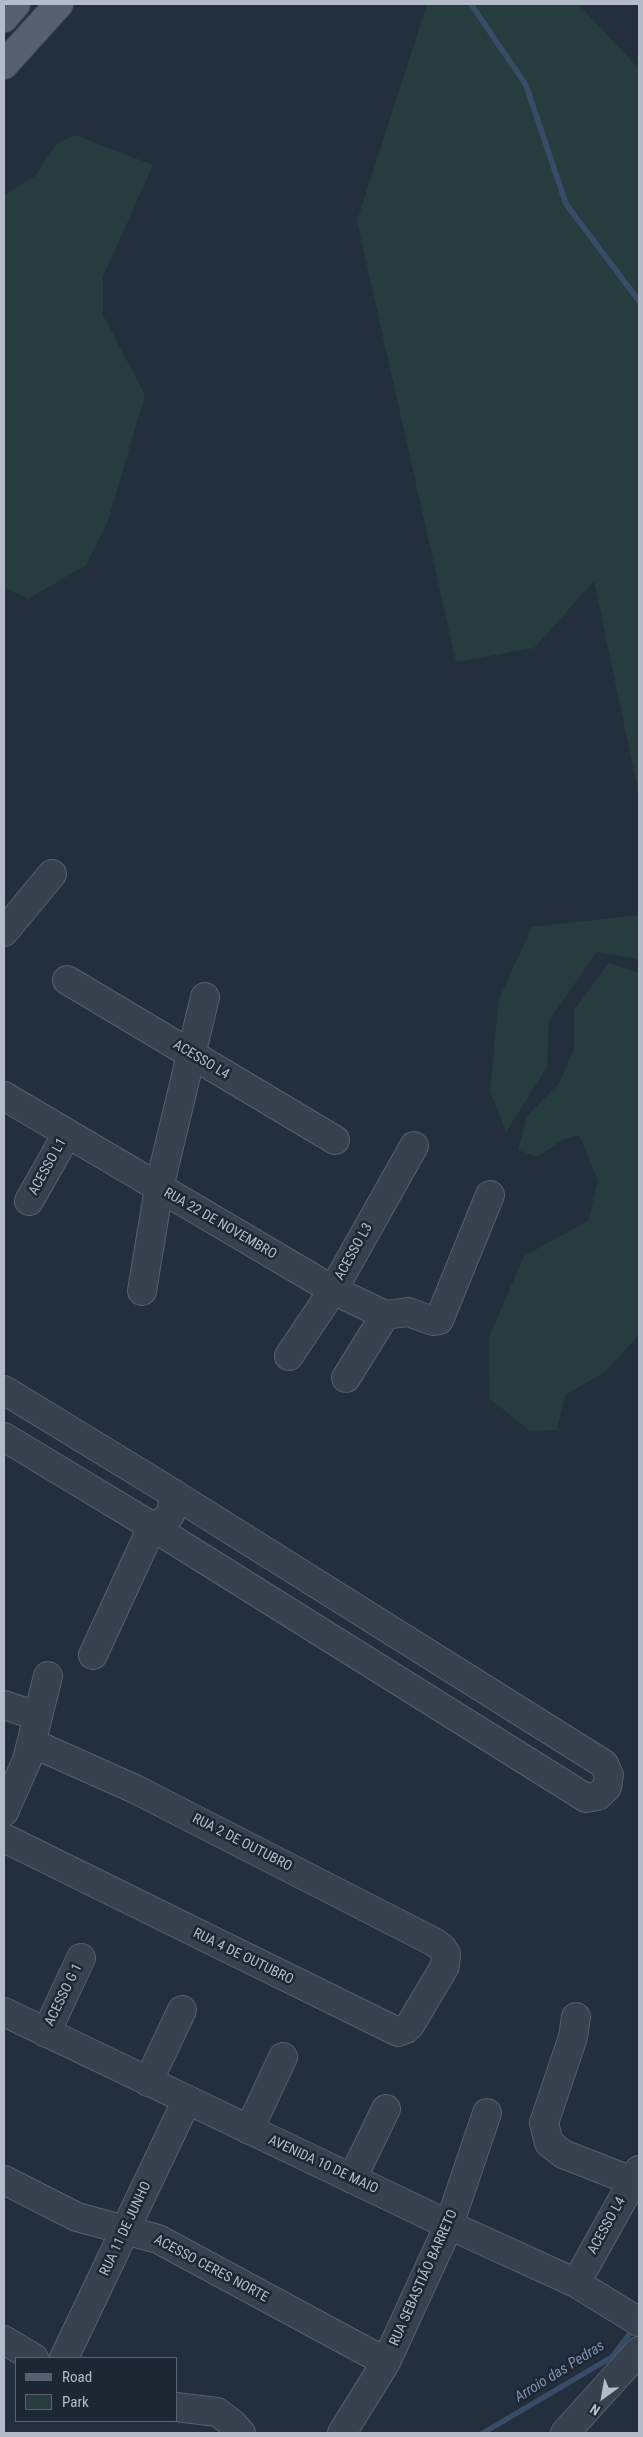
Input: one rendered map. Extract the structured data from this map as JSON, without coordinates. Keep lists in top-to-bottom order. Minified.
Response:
{"streets":{"street":["ACESSO L4","ACESSO L1","RUA 22 DE NOVEMBRO","ACESSO L3","RUA 2 DE OUTUBRO","RUA 4 DE OUTUBRO","ACESSO G 1","AVENIDA 10 DE MAIO","RUA 11 DE JUNHO","ACESSO CERES NORTE","RUA SEBASTIÃO BARRETO"]},"crossings":[["ACESSO L4","AVENIDA 10 DE MAIO"],["ACESSO L1","RUA 22 DE NOVEMBRO"],["RUA 22 DE NOVEMBRO","ACESSO L3"],["RUA 2 DE OUTUBRO","RUA 4 DE OUTUBRO"],["ACESSO G 1","AVENIDA 10 DE MAIO"],["AVENIDA 10 DE MAIO","RUA 11 DE JUNHO"],["AVENIDA 10 DE MAIO","RUA SEBASTIÃO BARRETO"],["RUA 11 DE JUNHO","ACESSO CERES NORTE"],["ACESSO CERES NORTE","RUA SEBASTIÃO BARRETO"]],"water":["Arroio das Pedras"],"legend":["Road","Park"],"north":"bottom left"}
